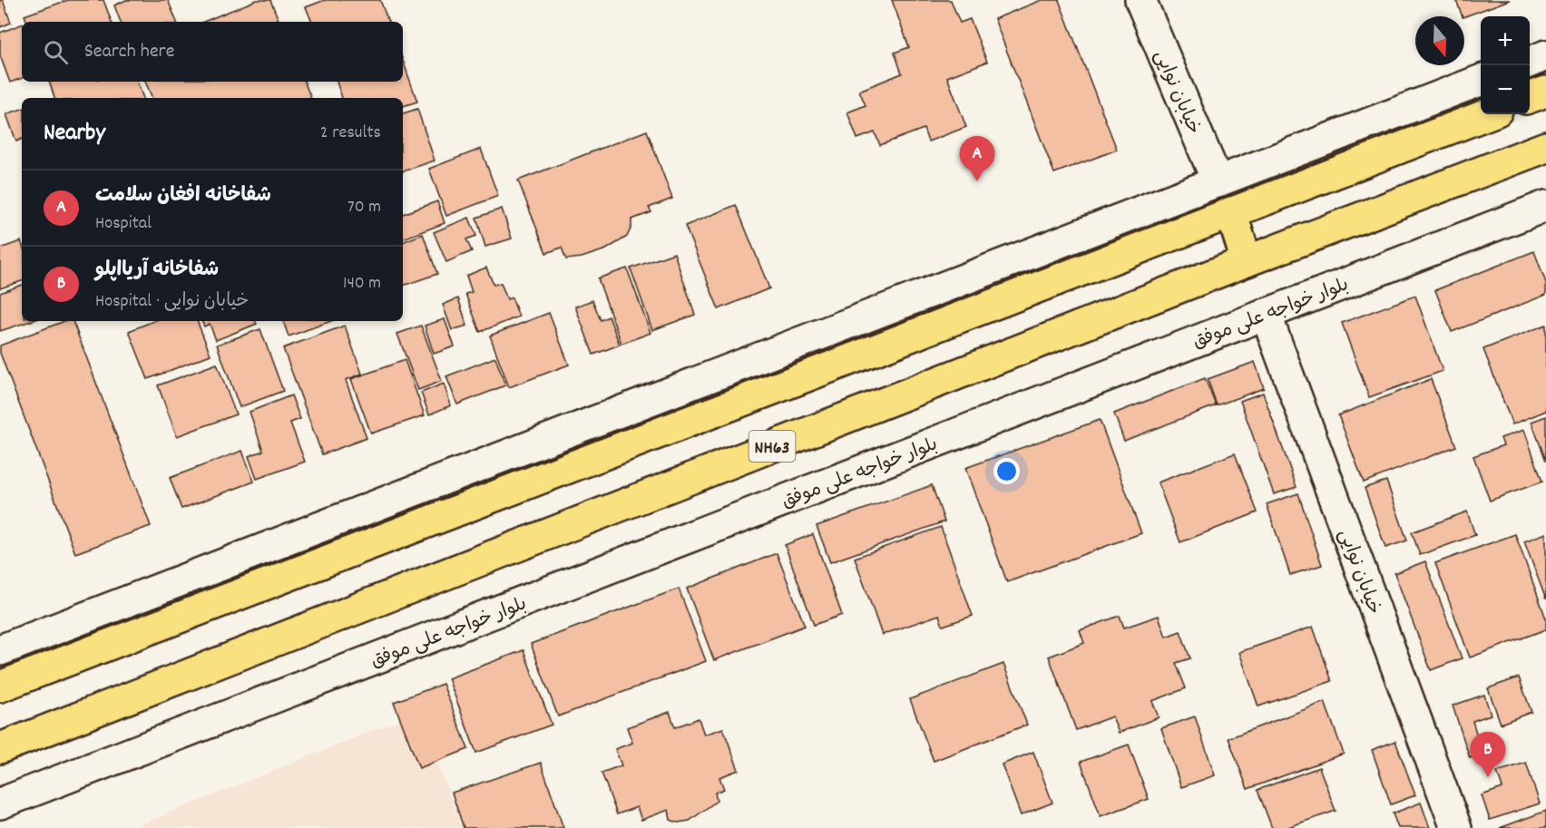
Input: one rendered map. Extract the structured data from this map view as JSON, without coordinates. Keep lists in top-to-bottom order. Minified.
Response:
{"streets":{"highway":["NH63"],"street":["خیابان نوایی","بلوار خواجه علی موفق"]},"crossings":[["خیابان نوایی","بلوار خواجه علی موفق"]],"north":"bottom","page":{"map_buttons":["+","−"],"search":"Search here","heading":["Nearby","2 results"],"pins":["A","B"],"list":[{"mark":"A","name":"شفاخانه افغان سلامت","note":"Hospital","value":"70 m"},{"mark":"B","name":"شفاخانه آریااپلو","note":"Hospital · خیابان نوایی","value":"140 m"}]}}
